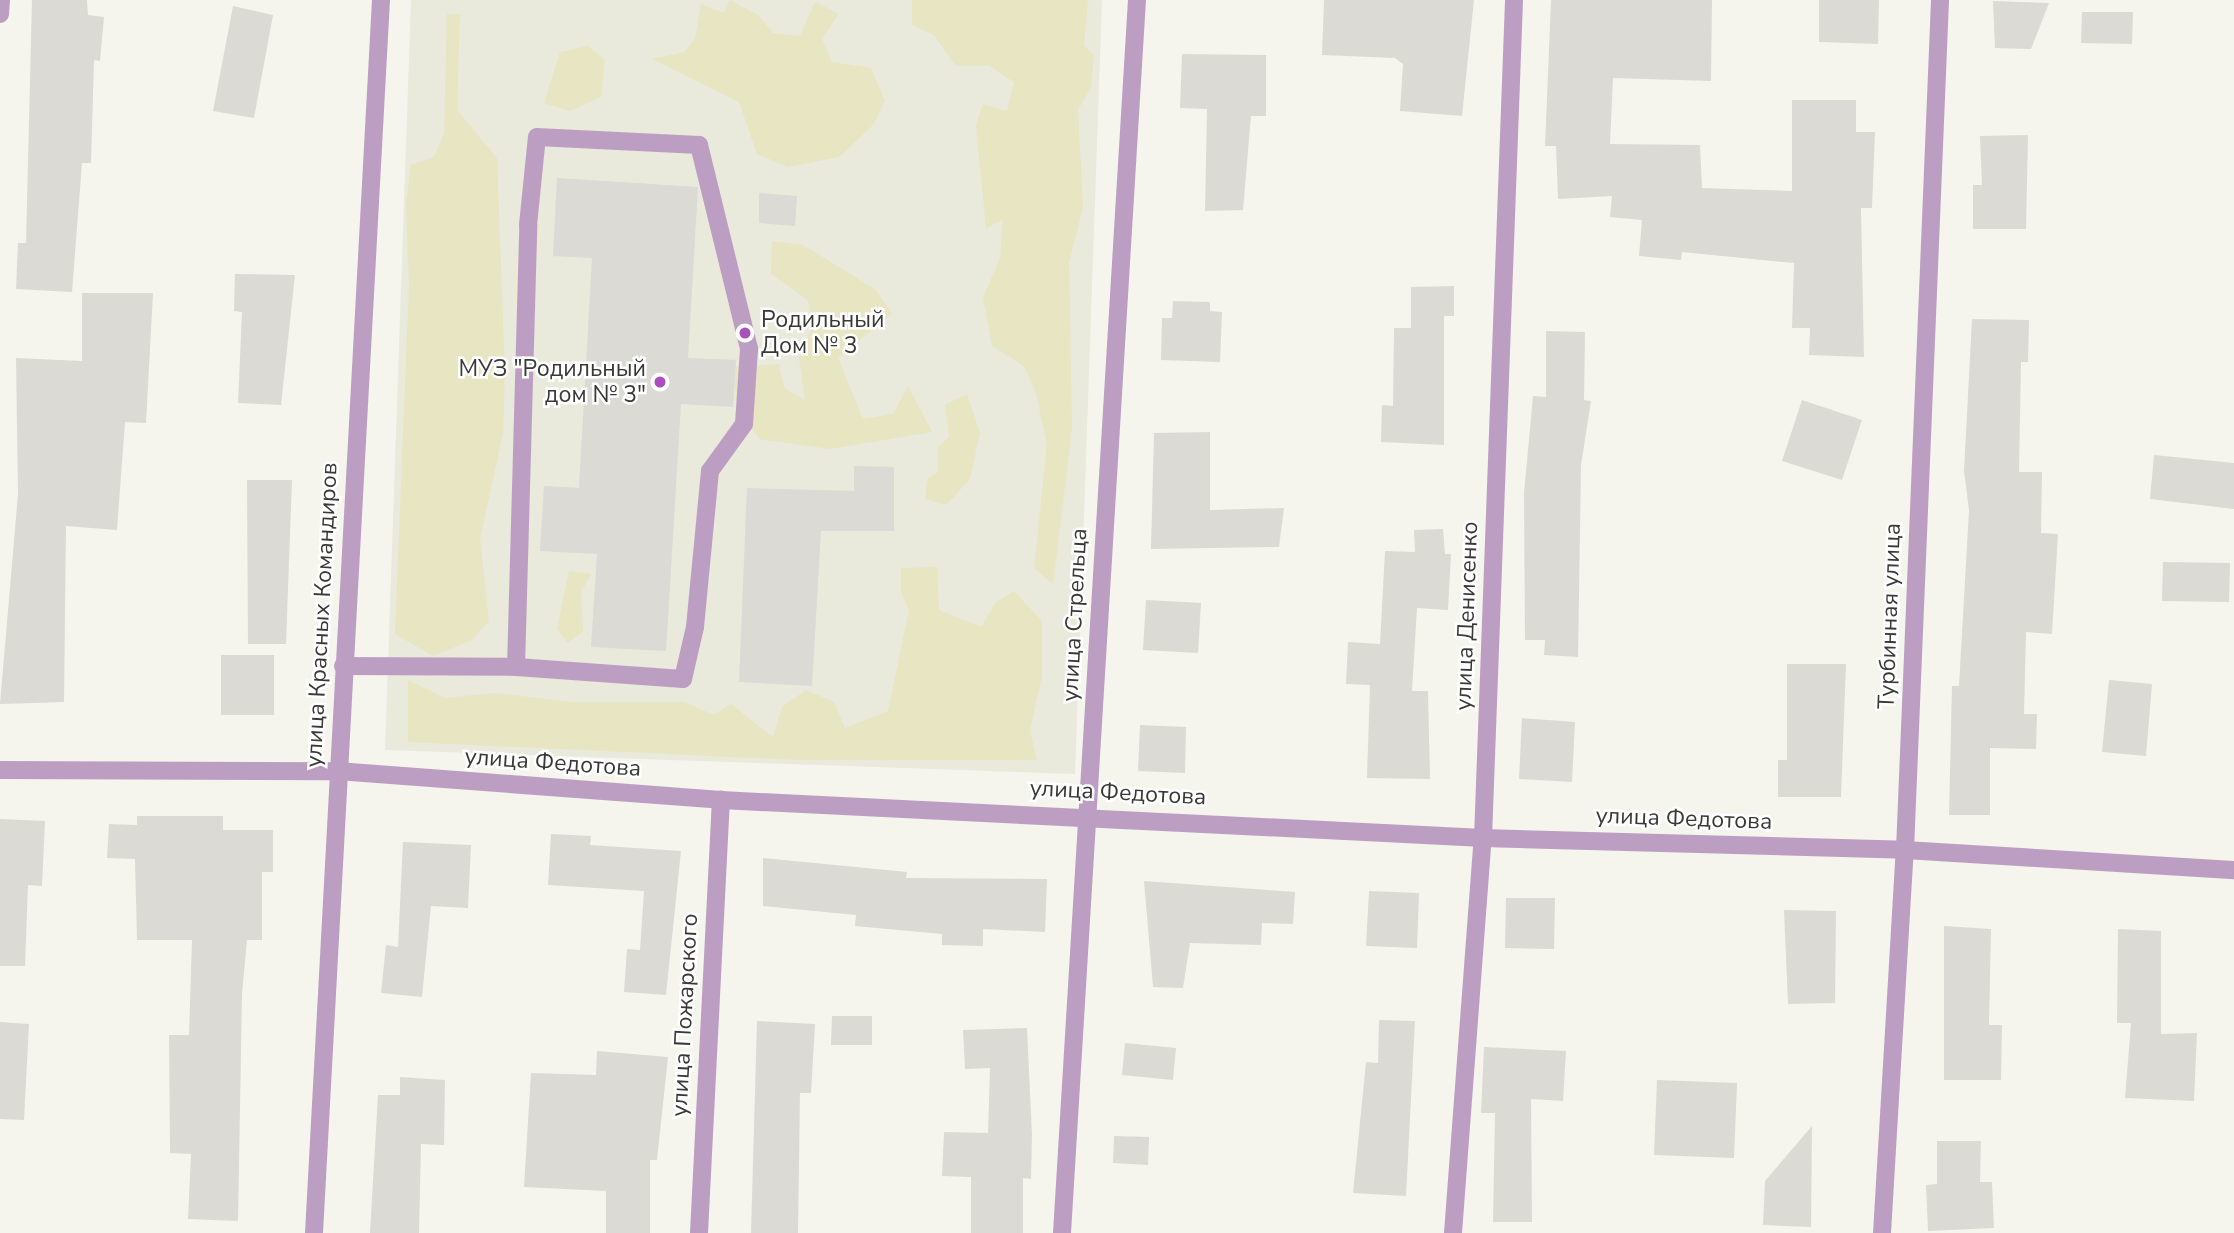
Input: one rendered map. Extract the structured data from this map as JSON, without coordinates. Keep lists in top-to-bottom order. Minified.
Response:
{"streets":{"street":["улица Красных Командиров","улица Стрельца","улица Денисенко","Турбинная улица","улица Федотова","улица Пожарского"]},"crossings":[["улица Красных Командиров","улица Федотова"],["улица Стрельца","улица Федотова"],["улица Денисенко","улица Федотова"],["Турбинная улица","улица Федотова"],["улица Федотова","улица Пожарского"]],"places":["Родильный Дом № 3","МУЗ \"Родильный дом № 3\""]}
